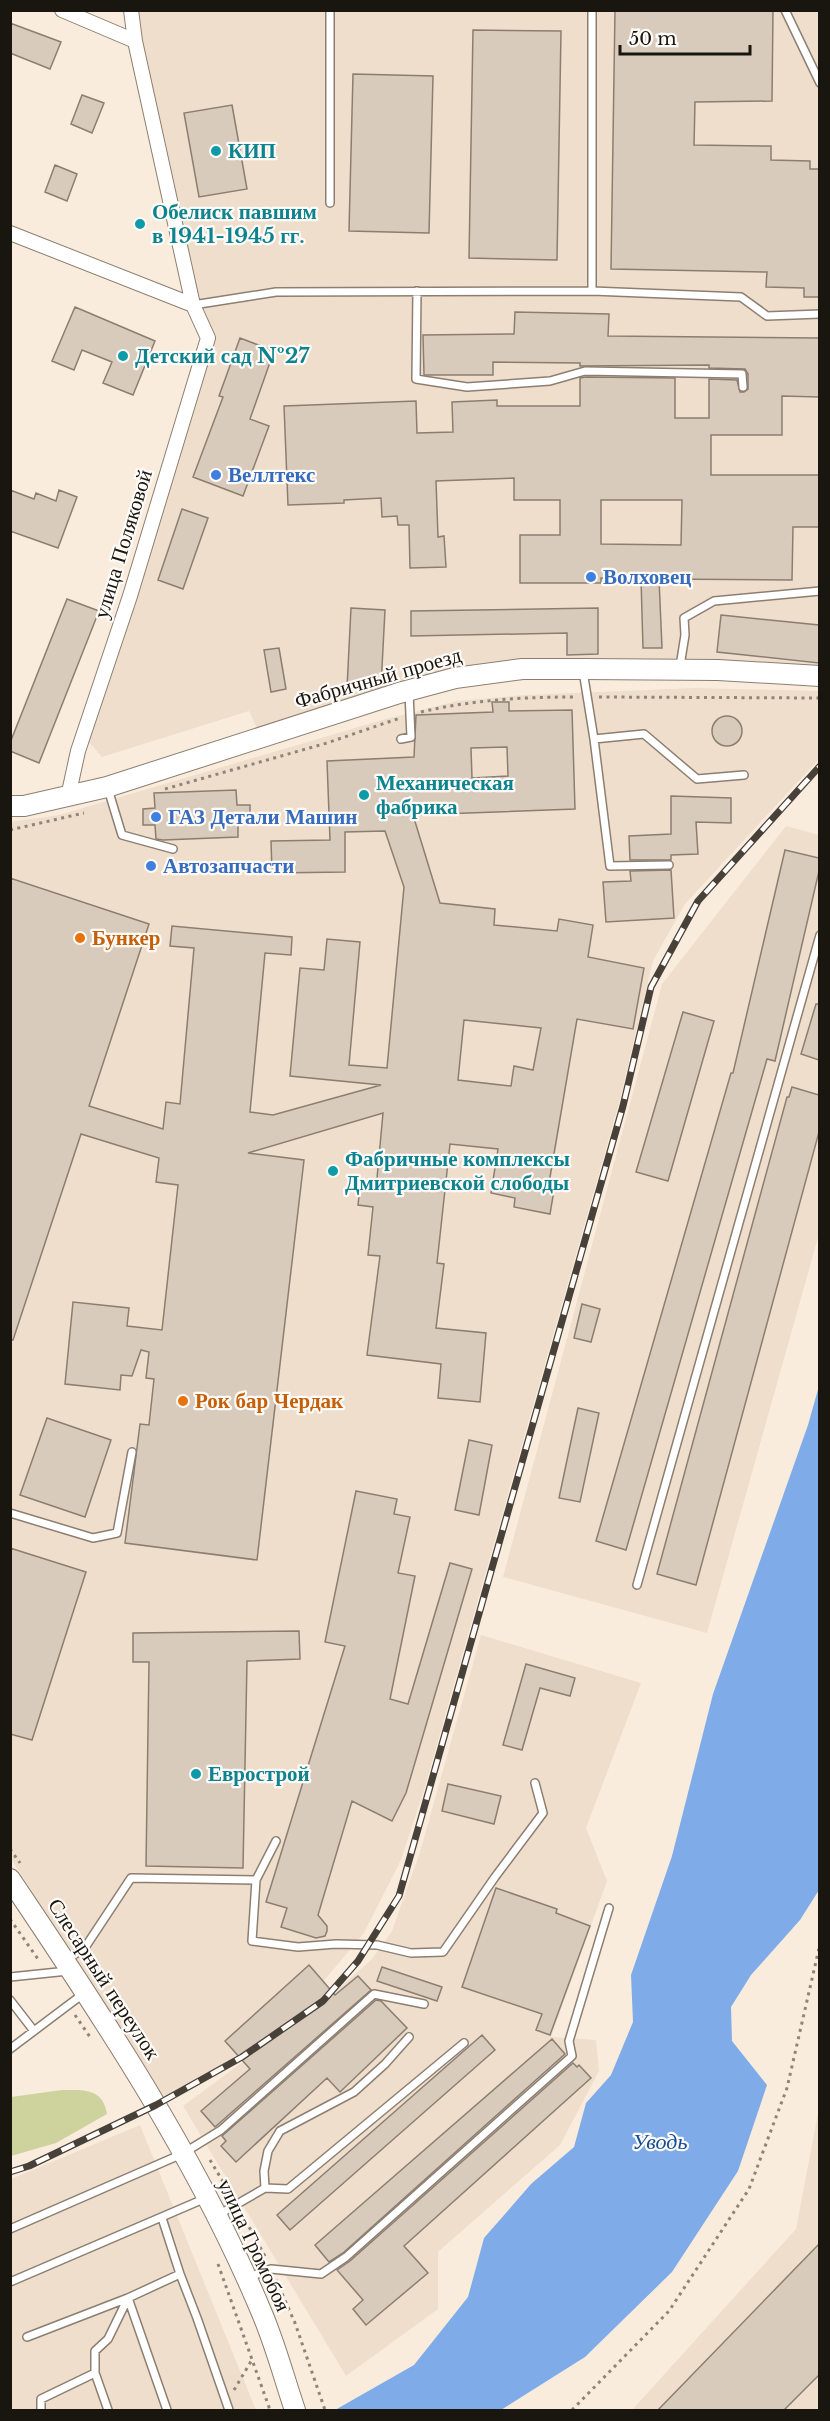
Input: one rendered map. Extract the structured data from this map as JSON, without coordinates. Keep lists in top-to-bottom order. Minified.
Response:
{"streets":{"main road":["Фабричный проезд","Слесарный переулок","улица Громобоя"],"street":["улица Поляковой"]},"crossings":[["улица Поляковой","Фабричный проезд"],["Слесарный переулок","улица Громобоя"]],"water":["Уводь"],"places":["КИП","Обелиск павшим в 1941-1945 гг.","Детский сад №27","Веллтекс","Волховец","Механическая фабрика","ГАЗ Детали Машин","Автозапчасти","Бункер","Фабричные комплексы Дмитриевской слободы","Рок бар Чердак","Еврострой"],"scale_bar":"50 m"}
